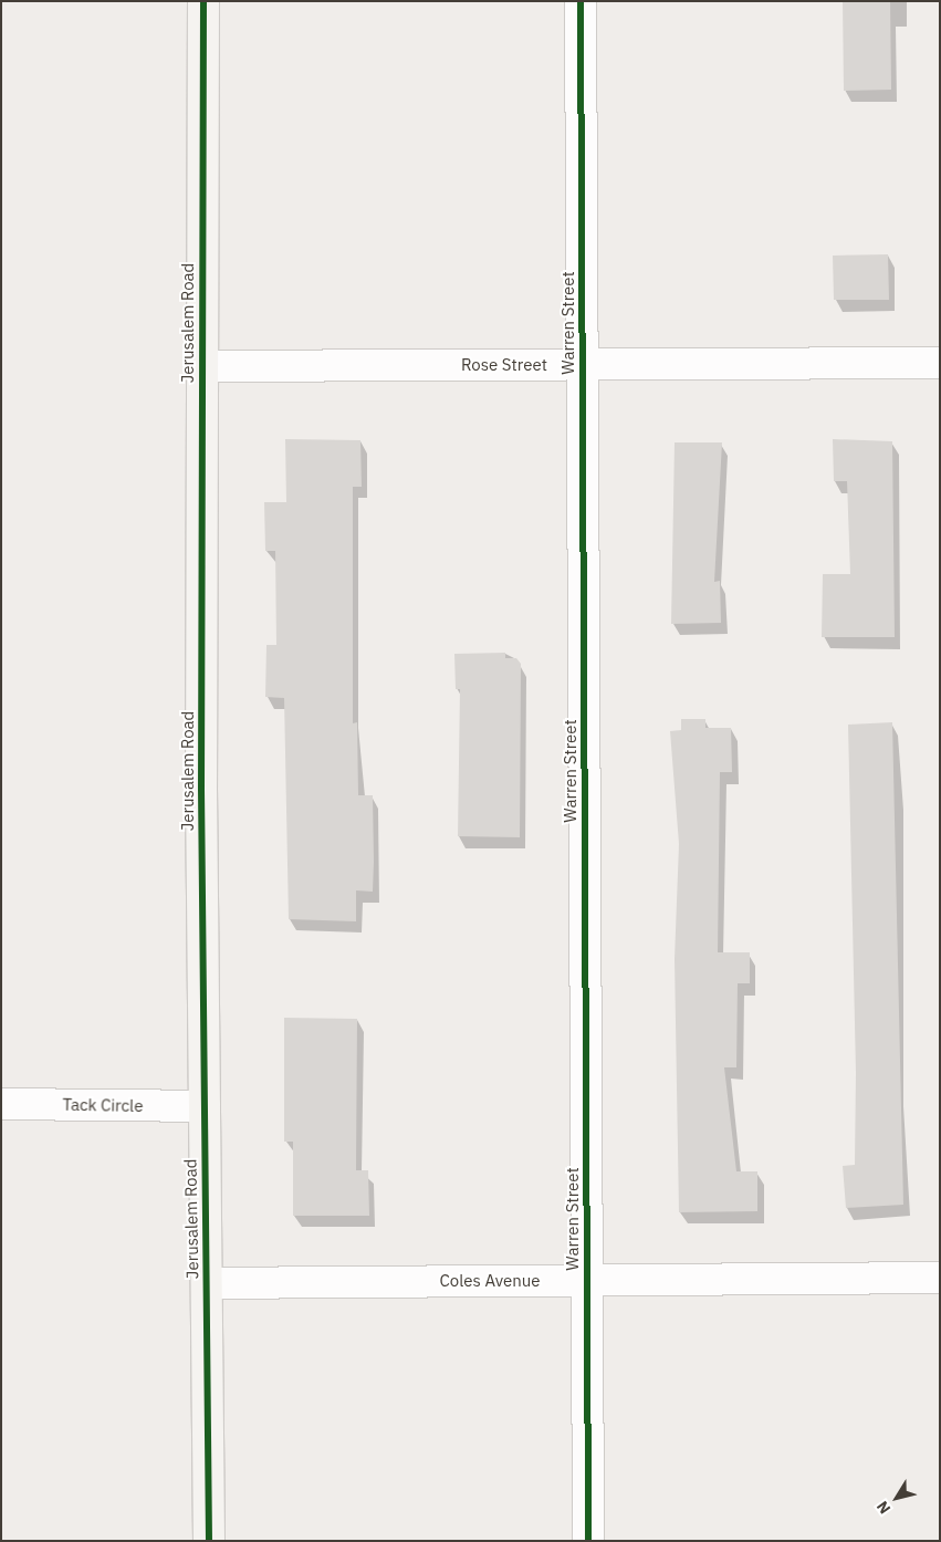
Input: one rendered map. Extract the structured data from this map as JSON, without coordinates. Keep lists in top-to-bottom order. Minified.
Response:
{"streets":{"street":["Jerusalem Road","Warren Street","Rose Street","Tack Circle","Coles Avenue"]},"crossings":[["Jerusalem Road","Rose Street"],["Jerusalem Road","Tack Circle"],["Jerusalem Road","Coles Avenue"],["Warren Street","Rose Street"],["Warren Street","Coles Avenue"]],"north":"bottom left"}
